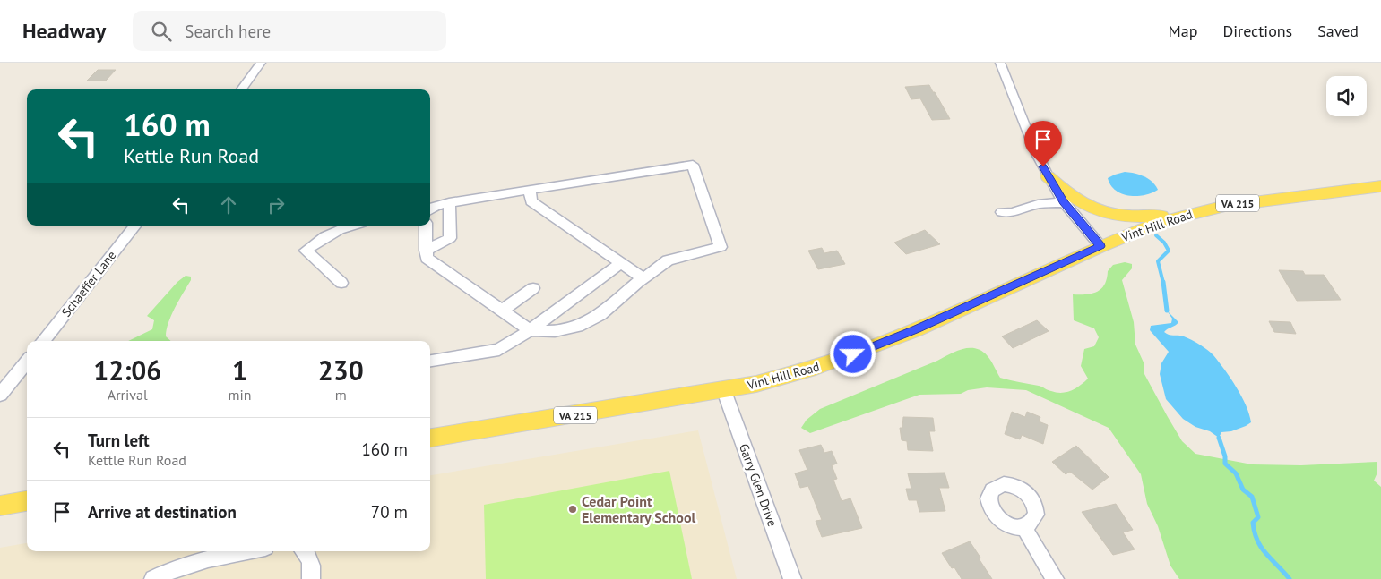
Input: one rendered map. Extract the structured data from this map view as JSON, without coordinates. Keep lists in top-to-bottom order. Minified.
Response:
{"streets":{"main road":["VA 215","Vint Hill Road"],"street":["Schaeffer Lane","Garry Glen Drive"]},"crossings":[["Vint Hill Road","Garry Glen Drive"]],"places":["Cedar Point Elementary School"],"page":{"header":"Headway","search":"Search here","nav":["Map","Directions","Saved"],"turn":["160 m","Kettle Run Road"],"eta":["12:06","Arrival","1","min","230","m"],"list":[{"name":"Turn left","note":"Kettle Run Road","value":"160 m"},{"name":"Arrive at destination","value":"70 m"}]}}
